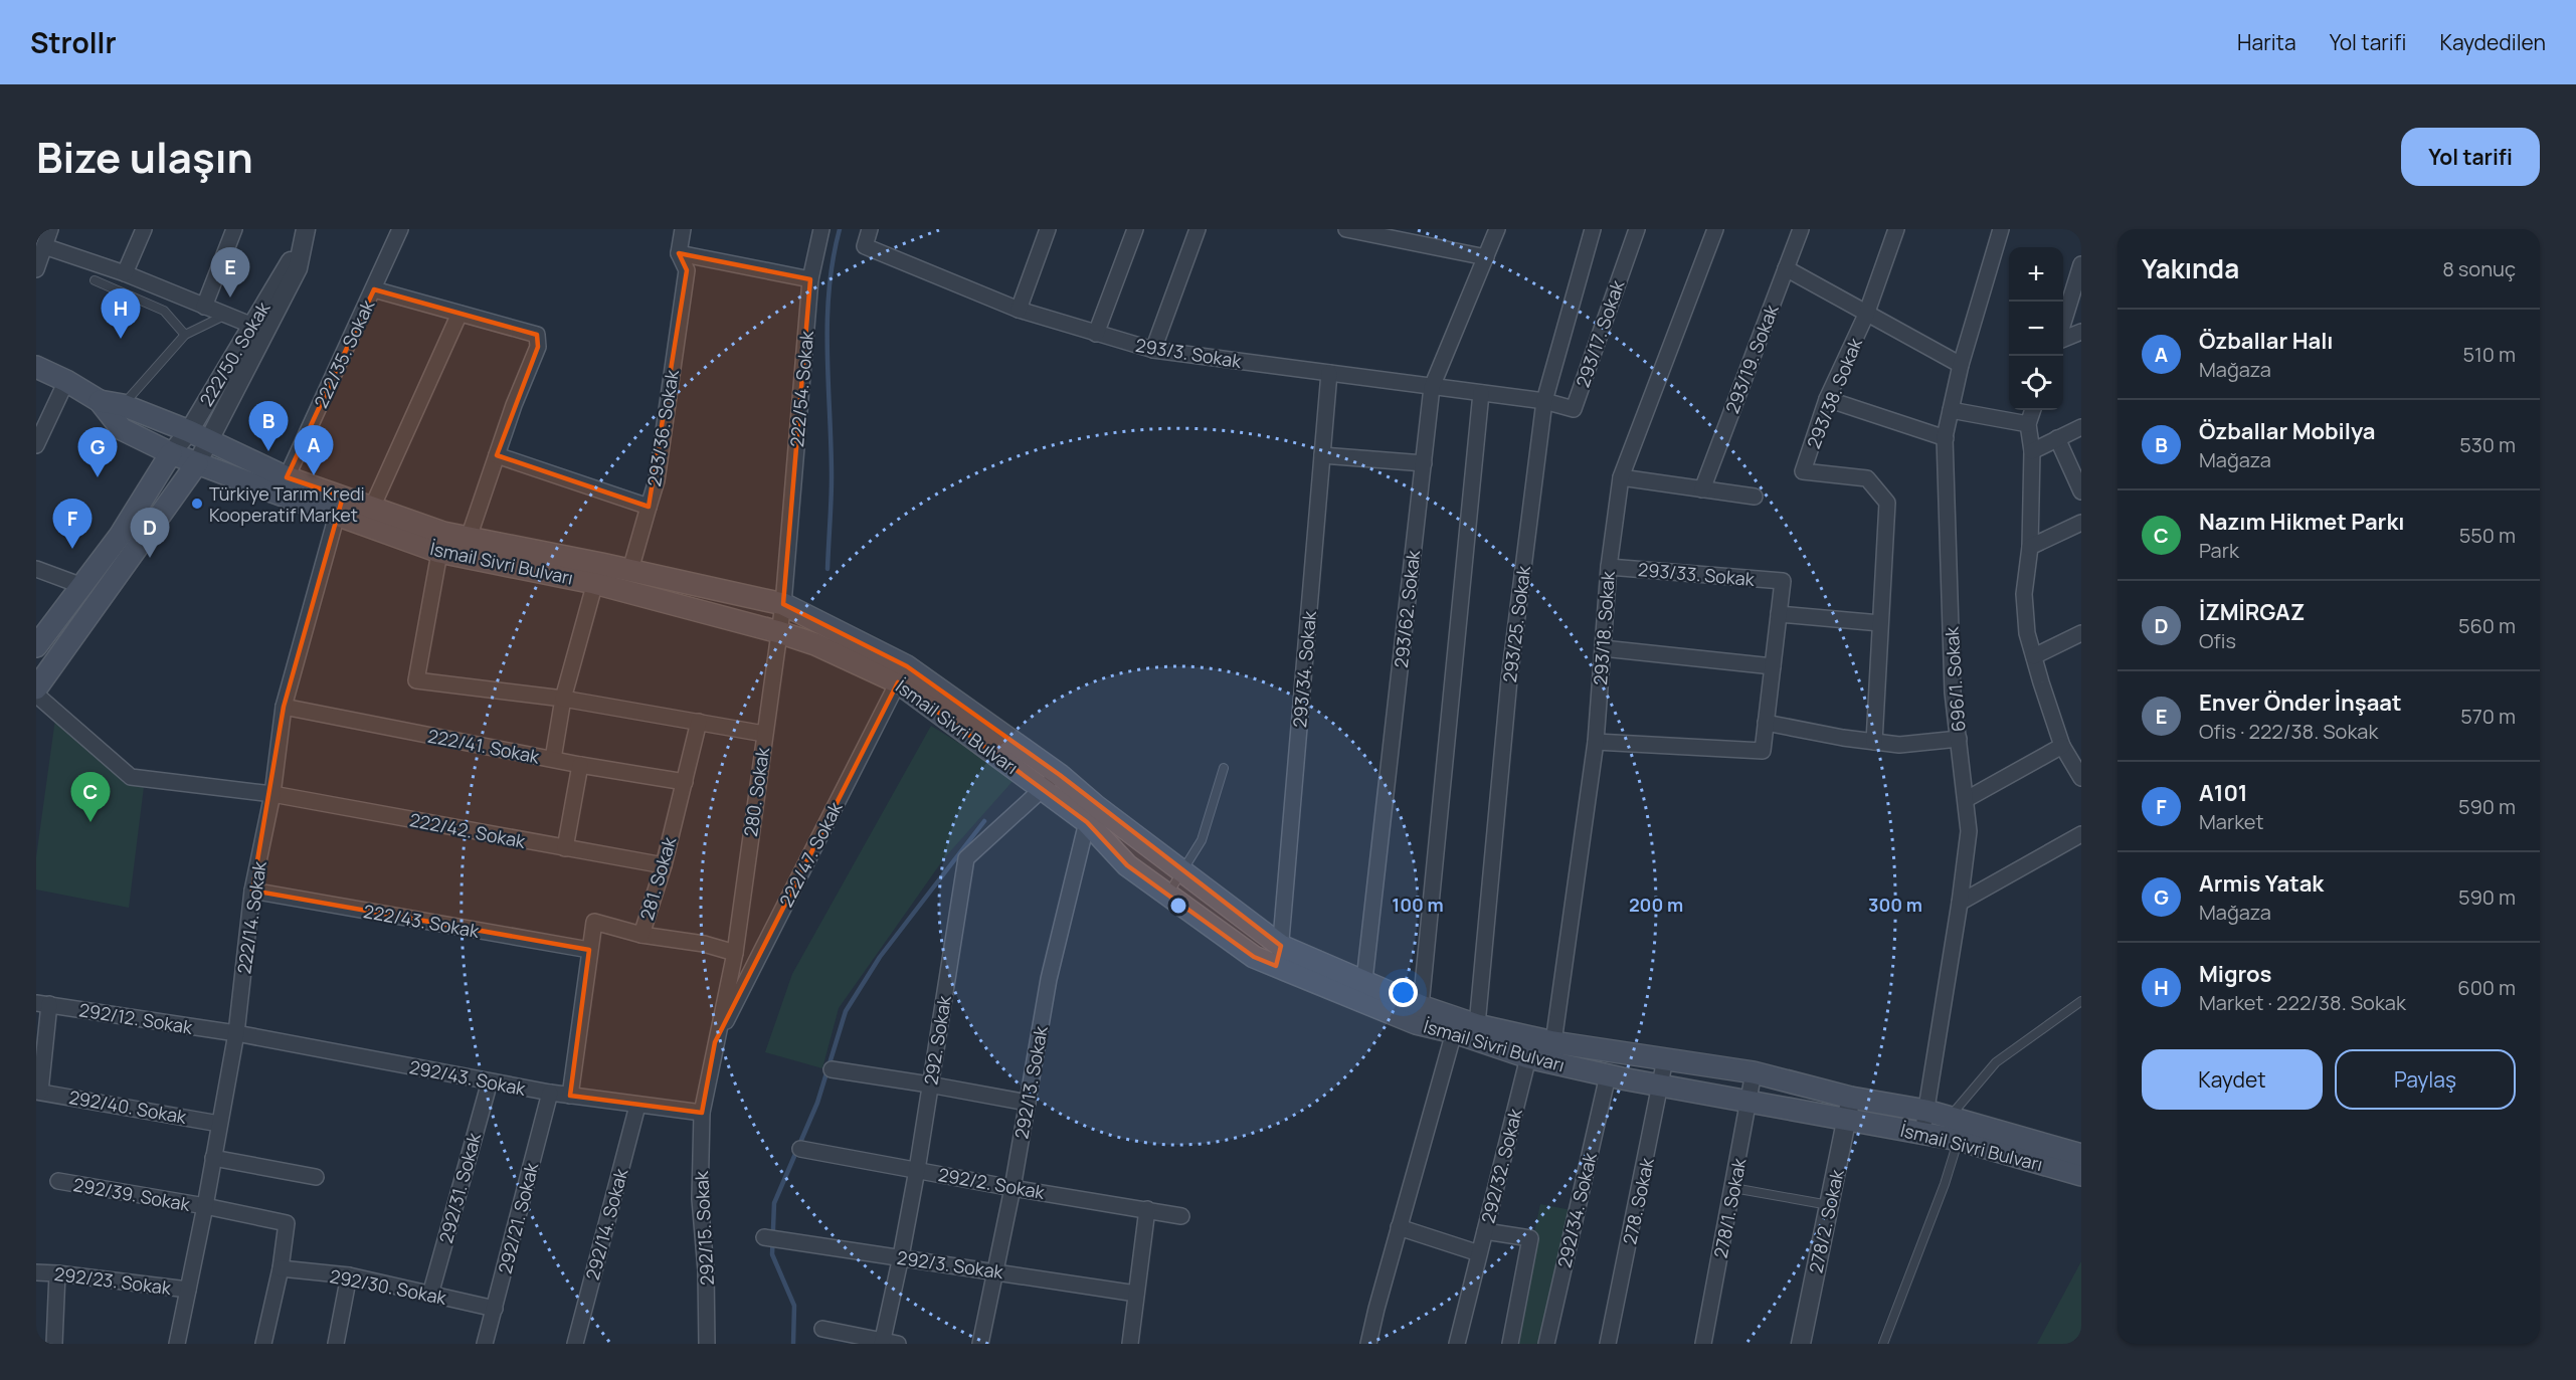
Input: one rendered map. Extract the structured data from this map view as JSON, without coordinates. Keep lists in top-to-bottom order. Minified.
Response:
{"streets":{"main road":["İsmail Sivri Bulvarı"],"street":["293/17. Sokak","293/3. Sokak","222/50. Sokak","222/35. Sokak","293/19. Sokak","222/54. Sokak","293/38. Sokak","293/36. Sokak","293/33. Sokak","293/62. Sokak","293/25. Sokak","293/18. Sokak","293/34. Sokak","696/1. Sokak","222/41. Sokak","280. Sokak","222/42. Sokak","222/47. Sokak","281. Sokak","222/14. Sokak","222/43. Sokak","292/12. Sokak","292. Sokak","292/43. Sokak","292/13. Sokak","292/40. Sokak","292/32. Sokak","292/2. Sokak","292/31. Sokak","292/39. Sokak","278. Sokak","278/1. Sokak","292/34. Sokak","292/21. Sokak","278/2. Sokak","292/14. Sokak","292/15. Sokak","292/3. Sokak","292/23. Sokak","292/30. Sokak"]},"crossings":[["293/17. Sokak","293/3. Sokak"],["293/17. Sokak","293/25. Sokak"],["293/3. Sokak","293/62. Sokak"],["293/3. Sokak","293/25. Sokak"],["293/3. Sokak","293/34. Sokak"],["222/50. Sokak","İsmail Sivri Bulvarı"],["222/35. Sokak","İsmail Sivri Bulvarı"],["222/54. Sokak","İsmail Sivri Bulvarı"],["222/54. Sokak","280. Sokak"],["İsmail Sivri Bulvarı","293/62. Sokak"],["İsmail Sivri Bulvarı","293/25. Sokak"],["İsmail Sivri Bulvarı","293/18. Sokak"],["İsmail Sivri Bulvarı","293/34. Sokak"],["İsmail Sivri Bulvarı","696/1. Sokak"],["İsmail Sivri Bulvarı","280. Sokak"],["İsmail Sivri Bulvarı","222/47. Sokak"],["İsmail Sivri Bulvarı","222/14. Sokak"],["İsmail Sivri Bulvarı","292. Sokak"],["İsmail Sivri Bulvarı","292/13. Sokak"],["İsmail Sivri Bulvarı","292/32. Sokak"],["İsmail Sivri Bulvarı","278. Sokak"],["İsmail Sivri Bulvarı","278/1. Sokak"],["İsmail Sivri Bulvarı","292/34. Sokak"],["İsmail Sivri Bulvarı","278/2. Sokak"],["293/33. Sokak","293/18. Sokak"],["222/41. Sokak","281. Sokak"],["222/41. Sokak","222/14. Sokak"],["280. Sokak","222/47. Sokak"],["280. Sokak","292/43. Sokak"],["280. Sokak","292/15. Sokak"],["222/42. Sokak","281. Sokak"],["222/42. Sokak","222/14. Sokak"],["281. Sokak","222/43. Sokak"],["222/14. Sokak","222/43. Sokak"],["222/14. Sokak","292/12. Sokak"],["222/14. Sokak","292/43. Sokak"],["222/14. Sokak","292/40. Sokak"],["222/14. Sokak","292/39. Sokak"],["222/14. Sokak","292/23. Sokak"],["292/12. Sokak","292/43. Sokak"],["292. Sokak","292/2. Sokak"],["292. Sokak","292/3. Sokak"],["292/43. Sokak","292/31. Sokak"],["292/43. Sokak","292/21. Sokak"],["292/43. Sokak","292/14. Sokak"],["292/43. Sokak","292/15. Sokak"],["292/13. Sokak","292/2. Sokak"],["292/13. Sokak","292/3. Sokak"],["292/31. Sokak","292/30. Sokak"],["292/39. Sokak","292/30. Sokak"],["292/21. Sokak","292/30. Sokak"]],"places":["Türkiye Tarım Kredi Kooperatif Market"],"page":{"header":"Strollr","nav":["Harita","Yol tarifi","Kaydedilen"],"title":"Bize ulaşın","buttons":["Yol tarifi",["Kaydet","Paylaş"]],"heading":["Yakında","8 sonuç"],"map_buttons":["+","−"],"pins":["E","H","B","A","G","F","D","C"],"list":[{"mark":"A","name":"Özballar Halı","note":"Mağaza","value":"510 m"},{"mark":"B","name":"Özballar Mobilya","note":"Mağaza","value":"530 m"},{"mark":"C","name":"Nazım Hikmet Parkı","note":"Park","value":"550 m"},{"mark":"D","name":"İZMİRGAZ","note":"Ofis","value":"560 m"},{"mark":"E","name":"Enver Önder İnşaat","note":"Ofis · 222/38. Sokak","value":"570 m"},{"mark":"F","name":"A101","note":"Market","value":"590 m"},{"mark":"G","name":"Armis Yatak","note":"Mağaza","value":"590 m"},{"mark":"H","name":"Migros","note":"Market · 222/38. Sokak","value":"600 m"}]},"rings":["100 m","200 m","300 m"]}
